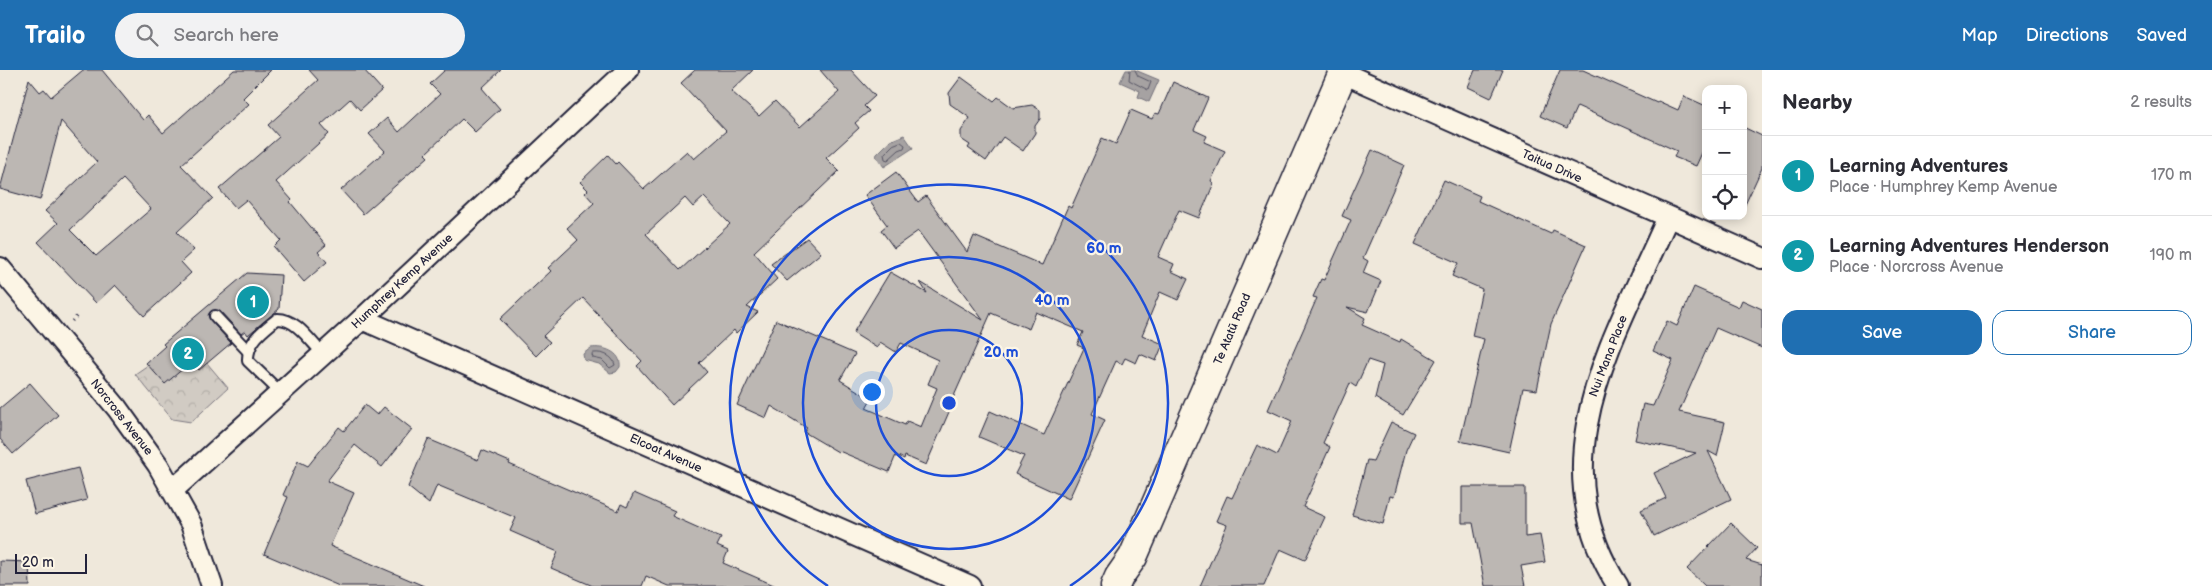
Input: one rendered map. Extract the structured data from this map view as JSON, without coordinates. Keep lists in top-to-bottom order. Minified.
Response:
{"streets":{"main road":["Te Atatū Road"],"street":["Taitua Drive","Humphrey Kemp Avenue","Nui Mana Place","Norcross Avenue","Elcoat Avenue"]},"crossings":[["Taitua Drive","Te Atatū Road"],["Taitua Drive","Nui Mana Place"],["Humphrey Kemp Avenue","Norcross Avenue"],["Humphrey Kemp Avenue","Elcoat Avenue"]],"scale_bar":"20 m","page":{"header":"Trailo","search":"Search here","nav":["Map","Directions","Saved"],"heading":["Nearby","2 results"],"map_buttons":["+","−"],"list":[{"mark":"1","name":"Learning Adventures","note":"Place · Humphrey Kemp Avenue","value":"170 m"},{"mark":"2","name":"Learning Adventures Henderson","note":"Place · Norcross Avenue","value":"190 m"}],"pins":["1","2"],"buttons":["Save","Share"],"scale":"20 m"},"rings":["60 m","40 m","20 m"]}
